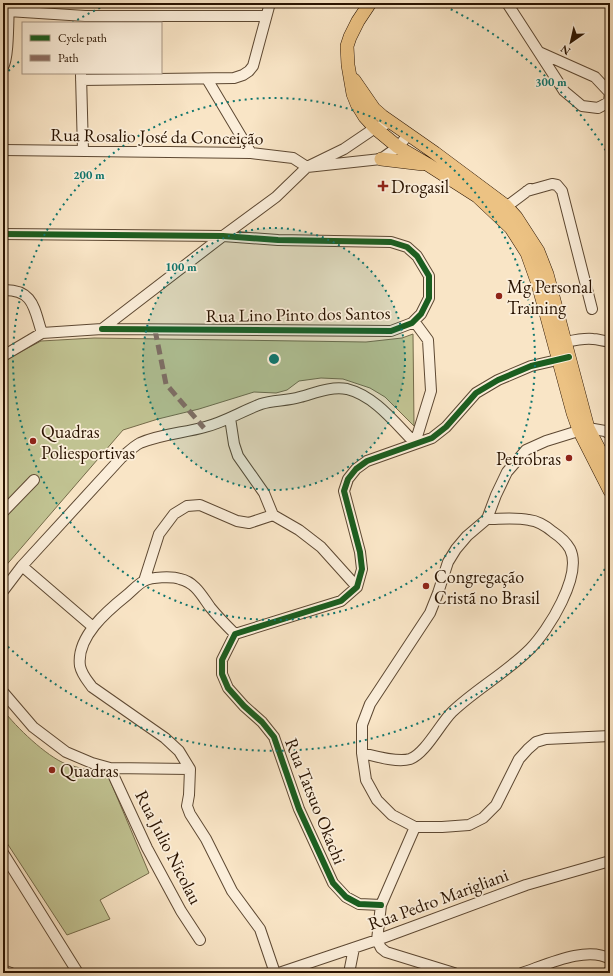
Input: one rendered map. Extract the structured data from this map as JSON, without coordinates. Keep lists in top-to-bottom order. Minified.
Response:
{"streets":{"street":["Rua Rosalio José da Conceição","Rua Lino Pinto dos Santos","Rua Tatsuo Okachi","Rua Julio Nicolau","Rua Pedro Marigliani"]},"places":{"health":["Drogasil"],"other":["Mg Personal Training","Quadras Poliesportivas","Petrobras","Congregação Cristã no Brasil","Quadras"]},"legend":["Cycle path","Path"],"north":"bottom left","rings":["300 m","200 m","100 m"]}
